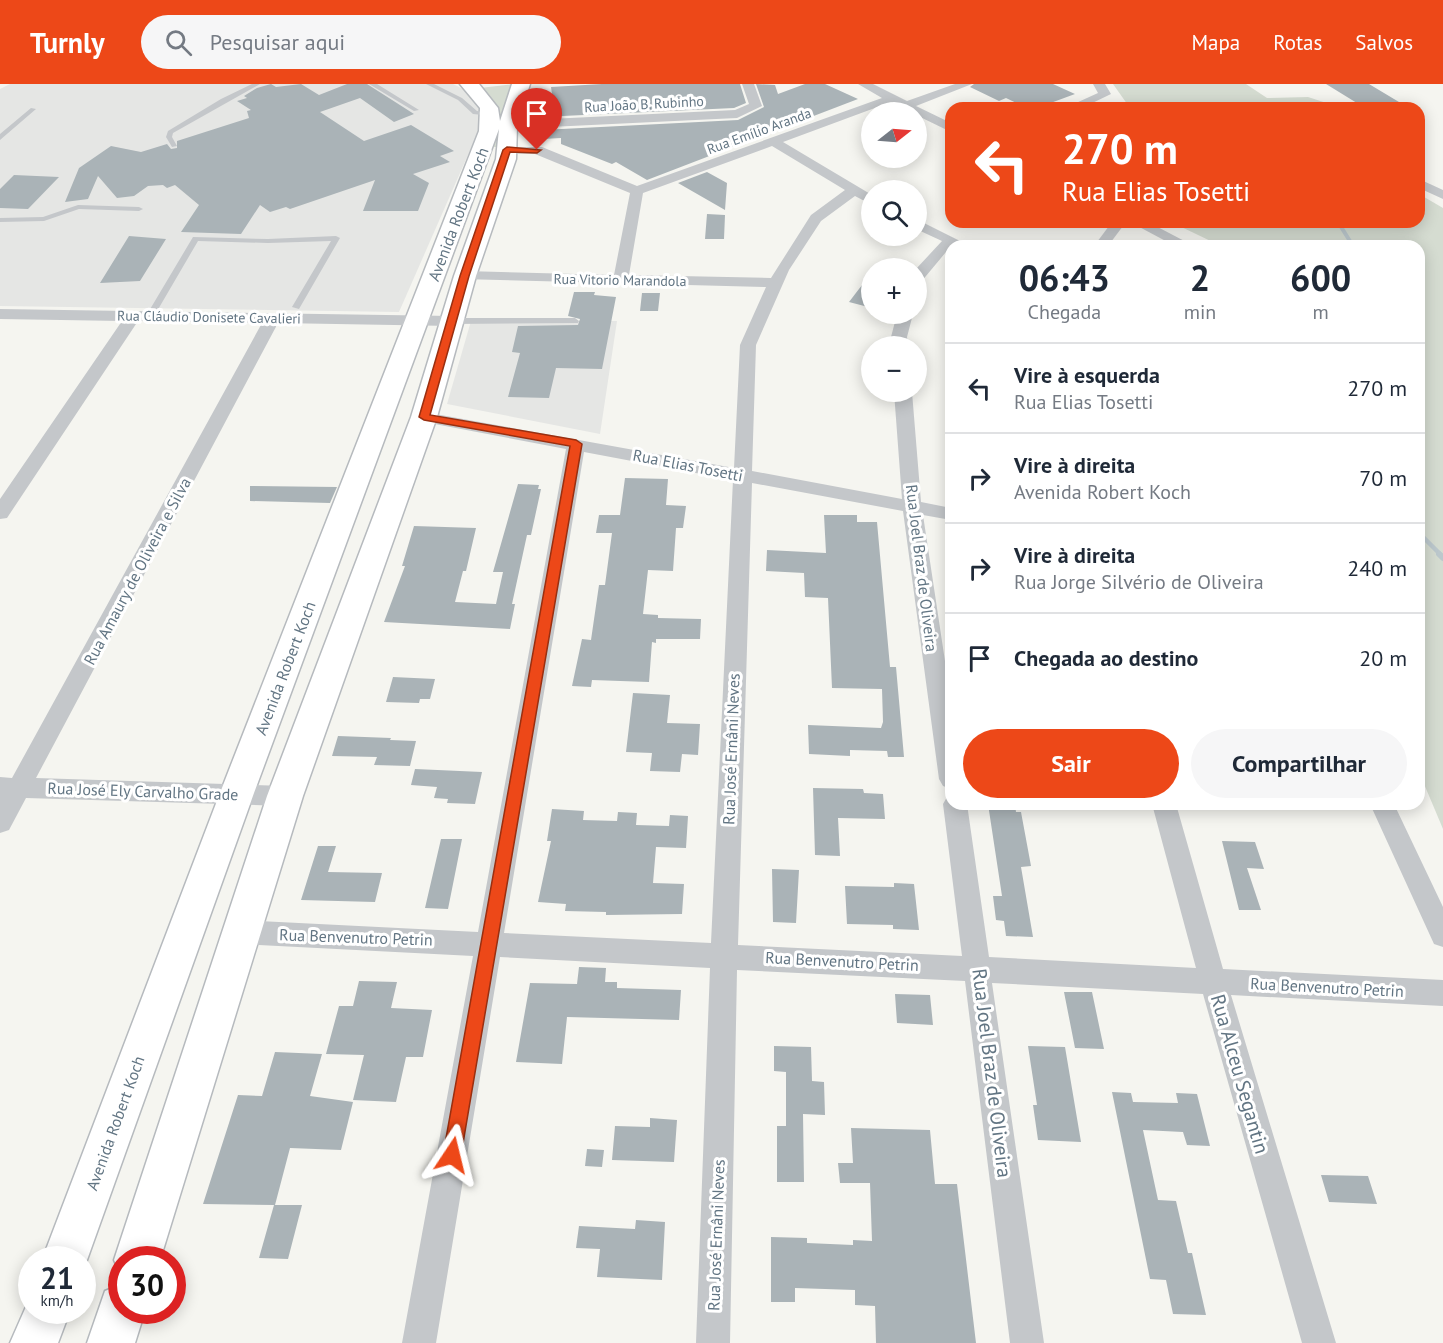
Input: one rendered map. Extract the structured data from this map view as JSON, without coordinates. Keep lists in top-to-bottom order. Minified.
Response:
{"streets":{"main road":["Avenida Robert Koch"],"street":["Rua João B. Rubinho","Rua Emílio Aranda","Rua Vitorio Marandola","Rua Cláudio Donisete Cavalieri","Rua Elias Tosetti","Rua Joel Braz de Oliveira","Rua Amaury de Oliveira e Silva","Rua José Ernâni Neves","Rua José Ely Carvalho Grade","Rua Benvenutro Petrin","Rua Alceu Segantin"]},"crossings":[["Rua João B. Rubinho","Avenida Robert Koch"],["Avenida Robert Koch","Rua Vitorio Marandola"],["Avenida Robert Koch","Rua Cláudio Donisete Cavalieri"],["Avenida Robert Koch","Rua Elias Tosetti"],["Avenida Robert Koch","Rua José Ely Carvalho Grade"],["Avenida Robert Koch","Rua Benvenutro Petrin"],["Rua Vitorio Marandola","Rua José Ernâni Neves"],["Rua Cláudio Donisete Cavalieri","Rua Amaury de Oliveira e Silva"],["Rua Elias Tosetti","Rua Joel Braz de Oliveira"],["Rua Elias Tosetti","Rua José Ernâni Neves"],["Rua Joel Braz de Oliveira","Rua Benvenutro Petrin"],["Rua Amaury de Oliveira e Silva","Rua José Ely Carvalho Grade"],["Rua José Ernâni Neves","Rua Benvenutro Petrin"],["Rua Benvenutro Petrin","Rua Alceu Segantin"]],"north":"right","page":{"header":"Turnly","search":"Pesquisar aqui","nav":["Mapa","Rotas","Salvos"],"map_buttons":["+","−"],"turn":["270 m","Rua Elias Tosetti"],"eta":["06:43","Chegada","2","min","600","m"],"list":[{"name":"Vire à esquerda","note":"Rua Elias Tosetti","value":"270 m"},{"name":"Vire à direita","note":"Avenida Robert Koch","value":"70 m"},{"name":"Vire à direita","note":"Rua Jorge Silvério de Oliveira","value":"240 m"},{"name":"Chegada ao destino","value":"20 m"}],"buttons":["Sair","Compartilhar"],"speed":"21 km/h","limit":"30"}}
